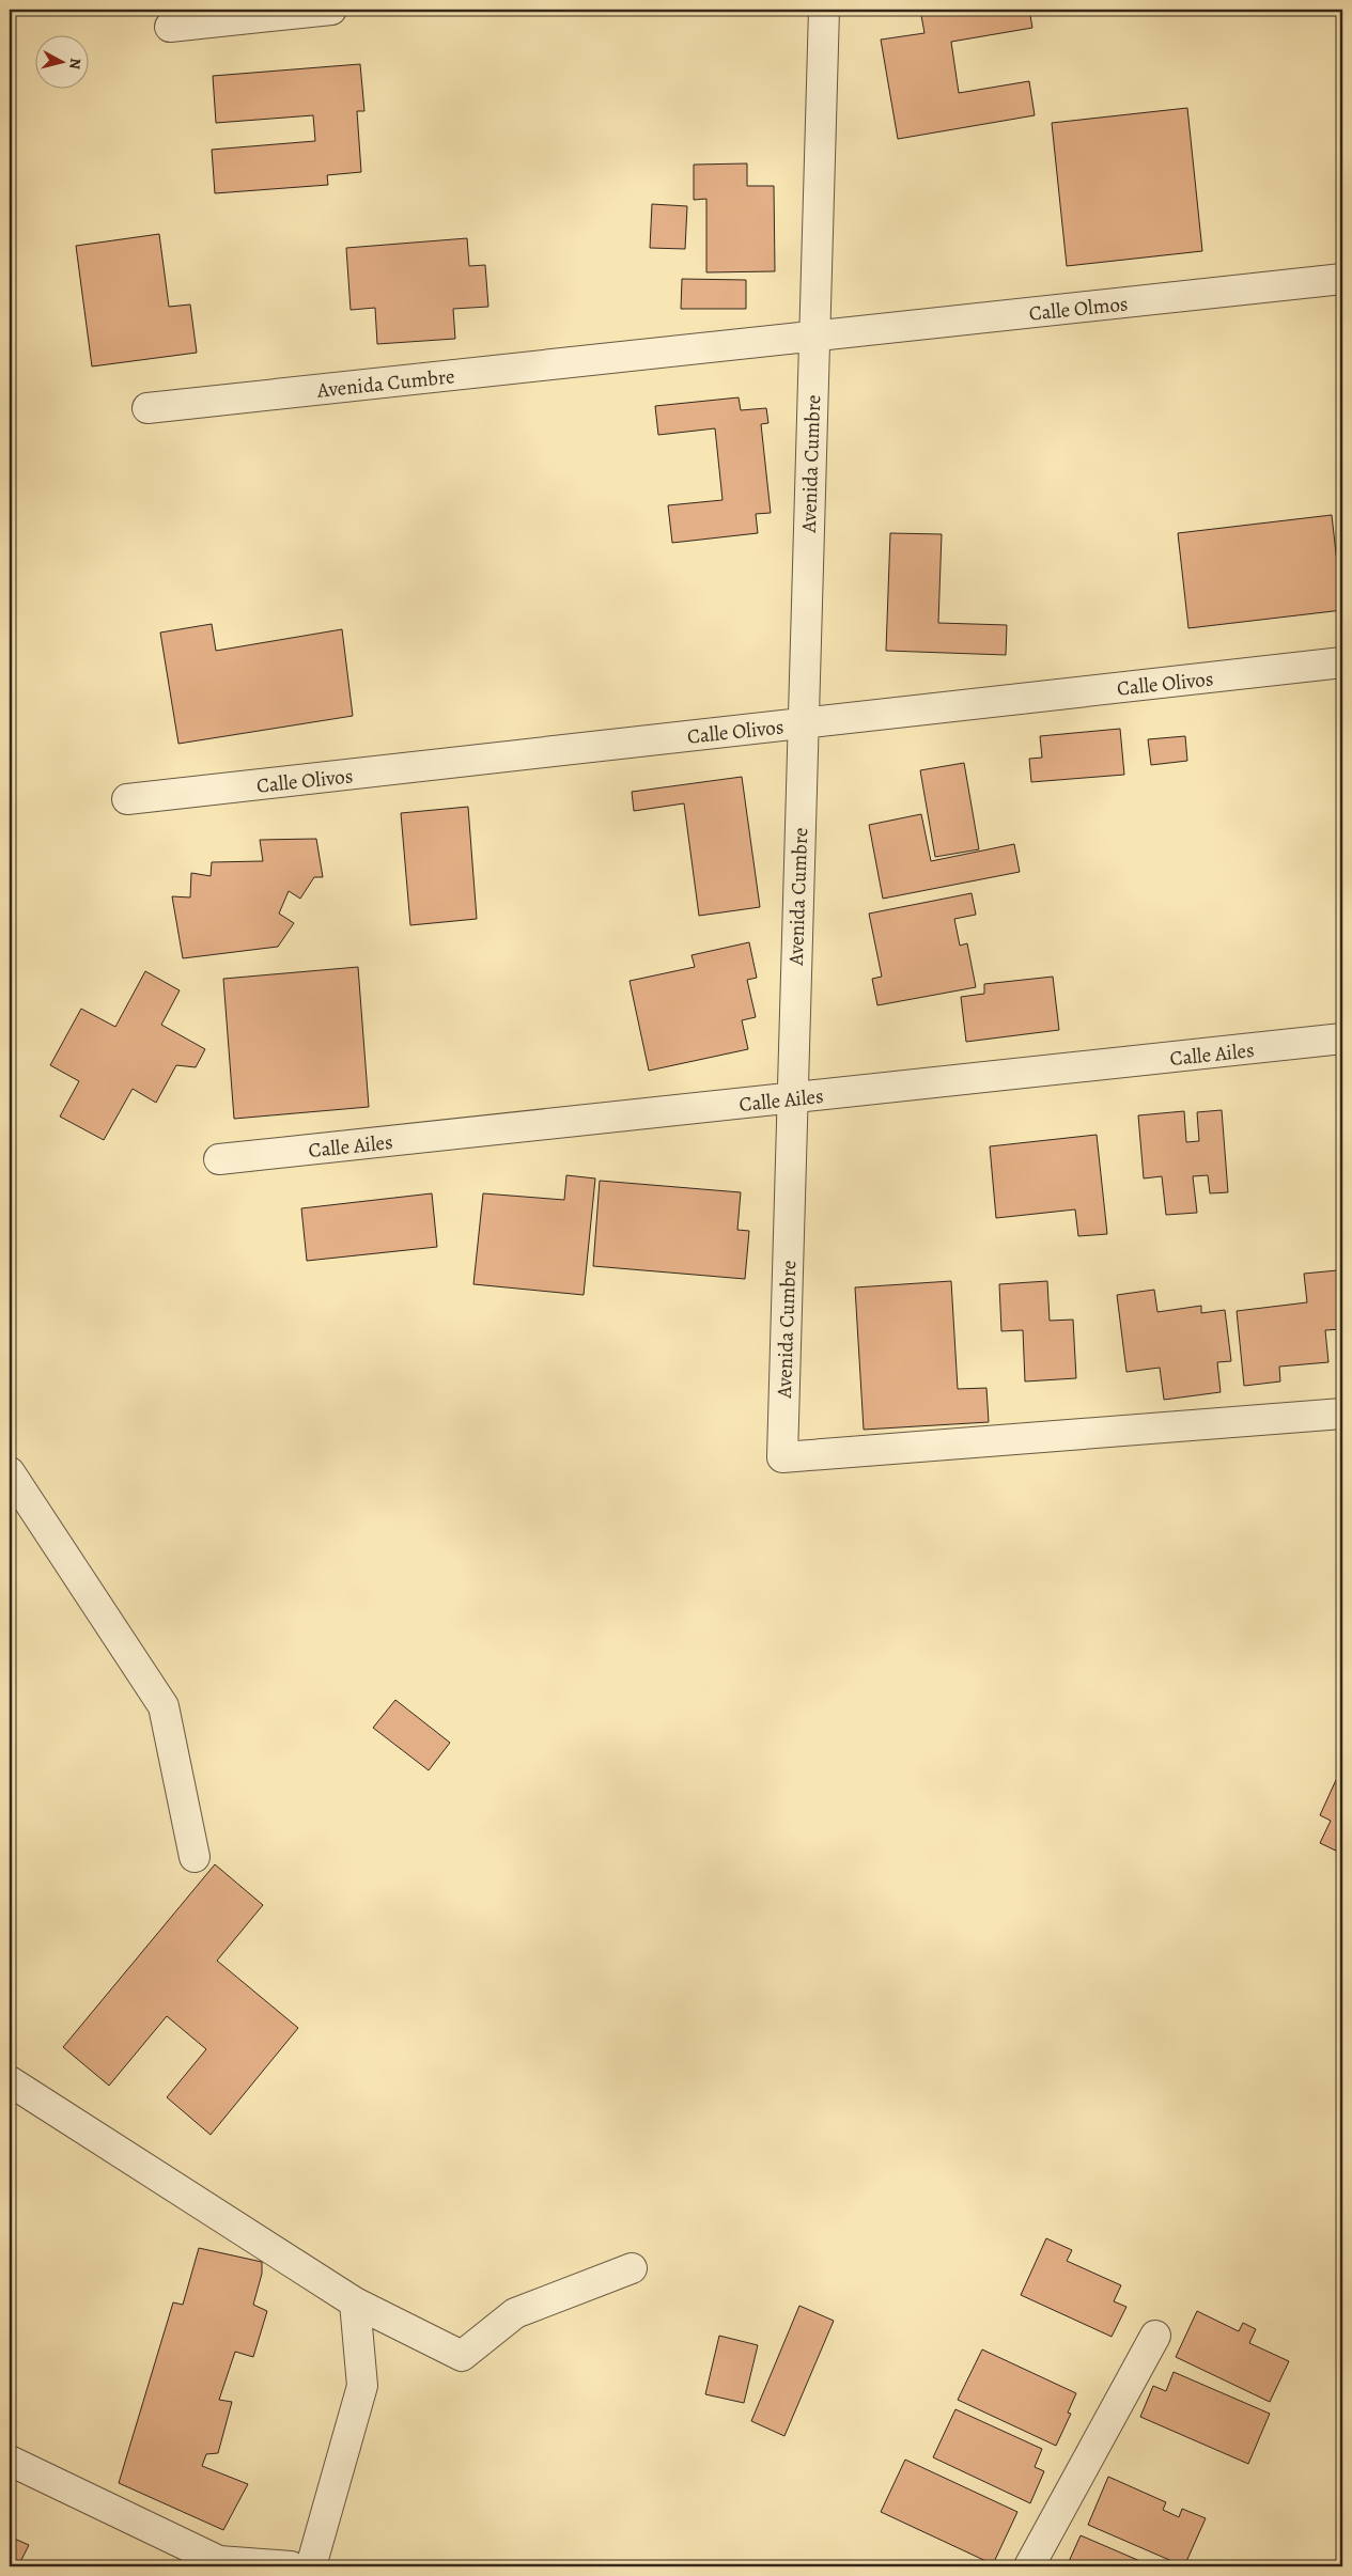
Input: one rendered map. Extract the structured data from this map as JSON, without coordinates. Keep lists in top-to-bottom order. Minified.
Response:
{"streets":{"street":["Calle Olmos","Avenida Cumbre","Calle Olivos","Calle Ailes"]},"crossings":[["Calle Olmos","Avenida Cumbre"],["Avenida Cumbre","Calle Olivos"],["Avenida Cumbre","Calle Ailes"]],"north":"right"}
